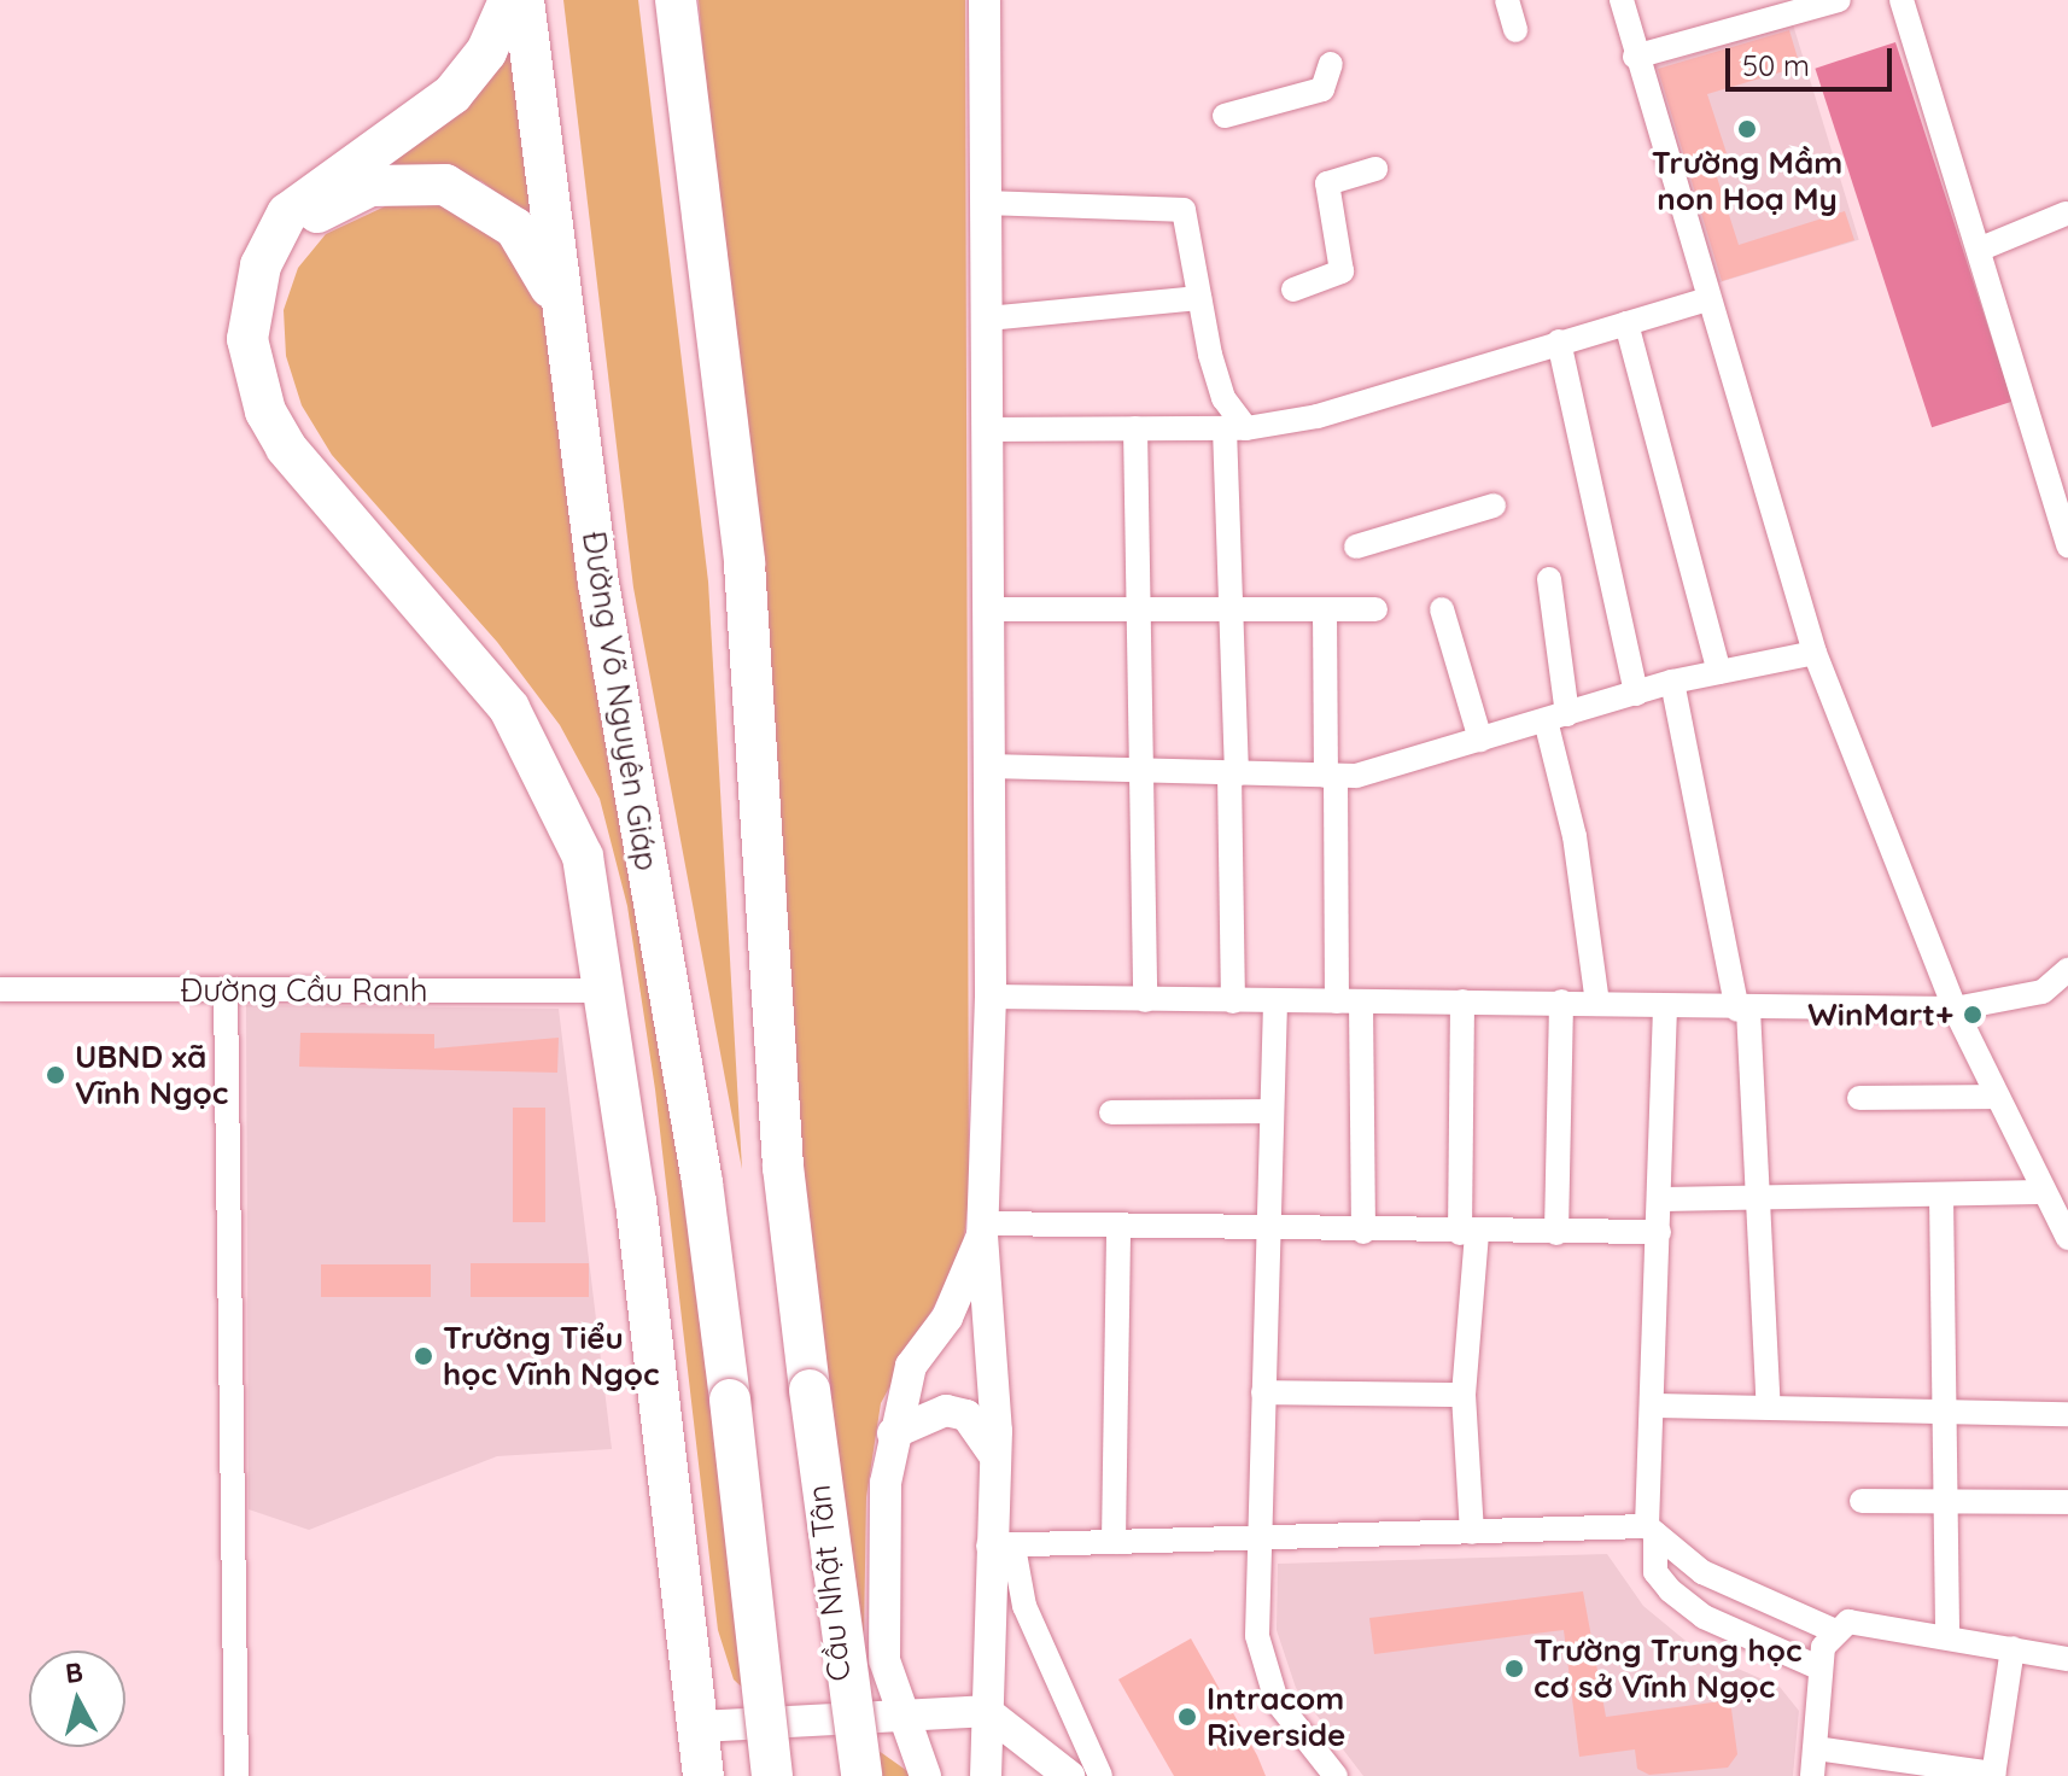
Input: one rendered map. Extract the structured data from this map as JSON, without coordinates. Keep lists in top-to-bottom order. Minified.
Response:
{"streets":{"highway":["Đường Võ Nguyên Giáp","Cầu Nhật Tân"],"street":["Đường Cầu Ranh"]},"places":["Trường Mầm non Hoạ My","WinMart+","UBND xã Vĩnh Ngọc","Trường Tiểu học Vĩnh Ngọc","Trường Trung học cơ sở Vĩnh Ngọc","Intracom Riverside"],"scale_bar":"50 m","north":"top"}
